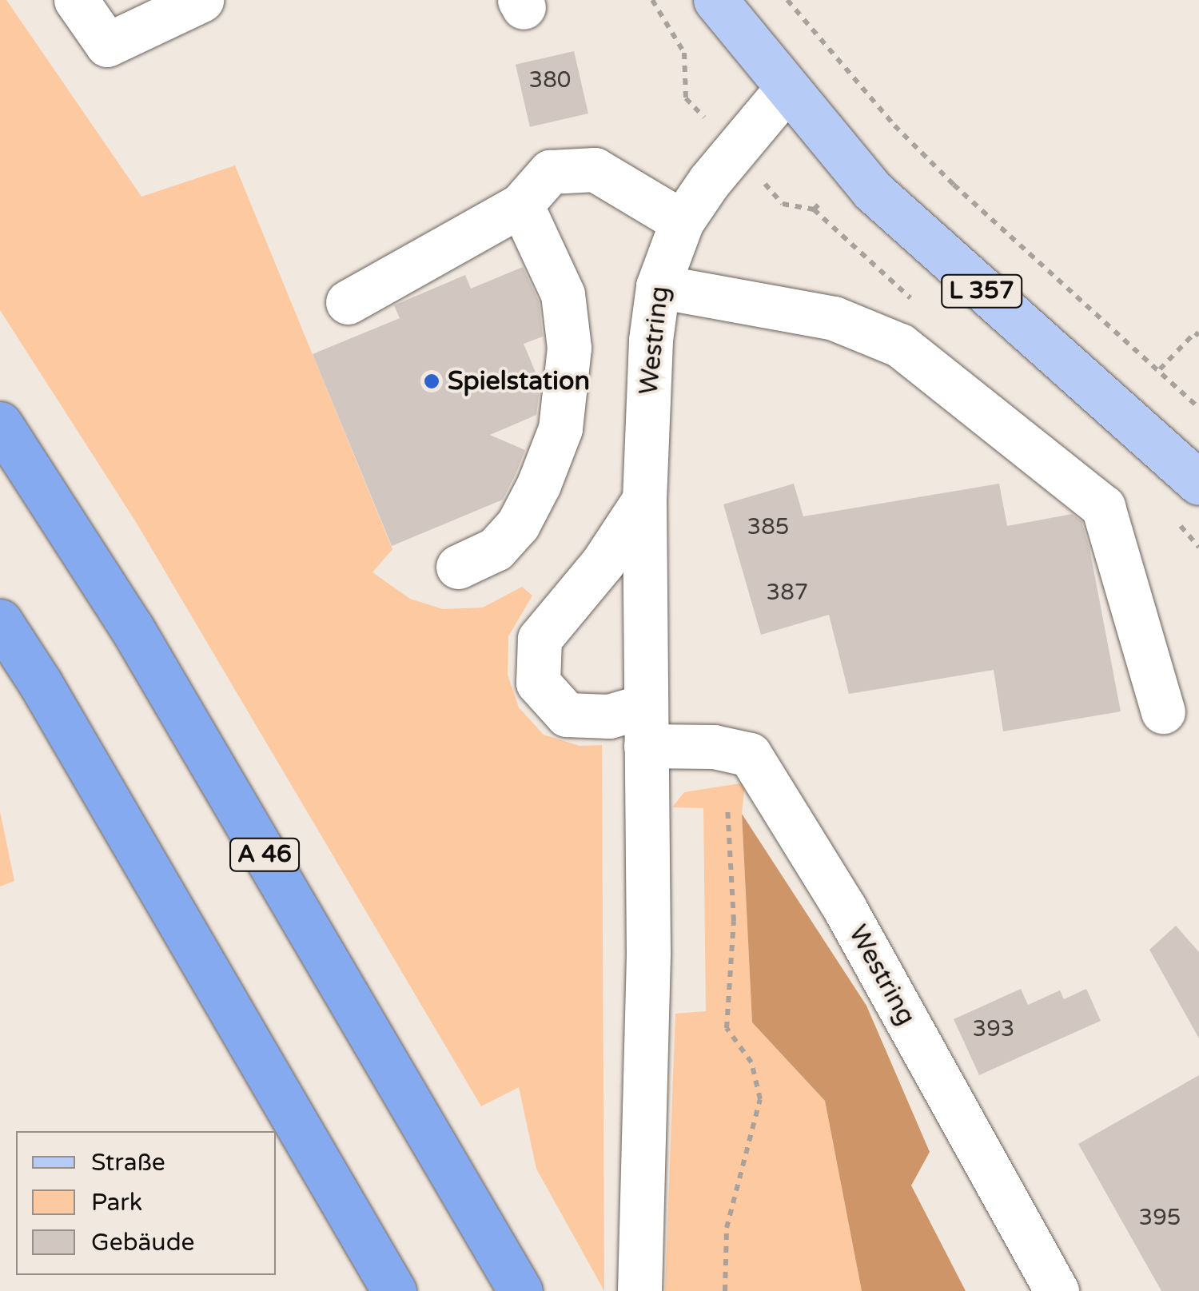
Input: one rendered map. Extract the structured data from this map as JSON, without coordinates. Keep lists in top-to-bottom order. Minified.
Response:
{"streets":{"highway":["A 46"],"main road":["L 357"],"street":["Westring"]},"crossings":[["L 357","Westring"]],"places":["Spielstation"],"house_numbers":["380","385","387","393","395"],"legend":["Straße","Park","Gebäude"]}
